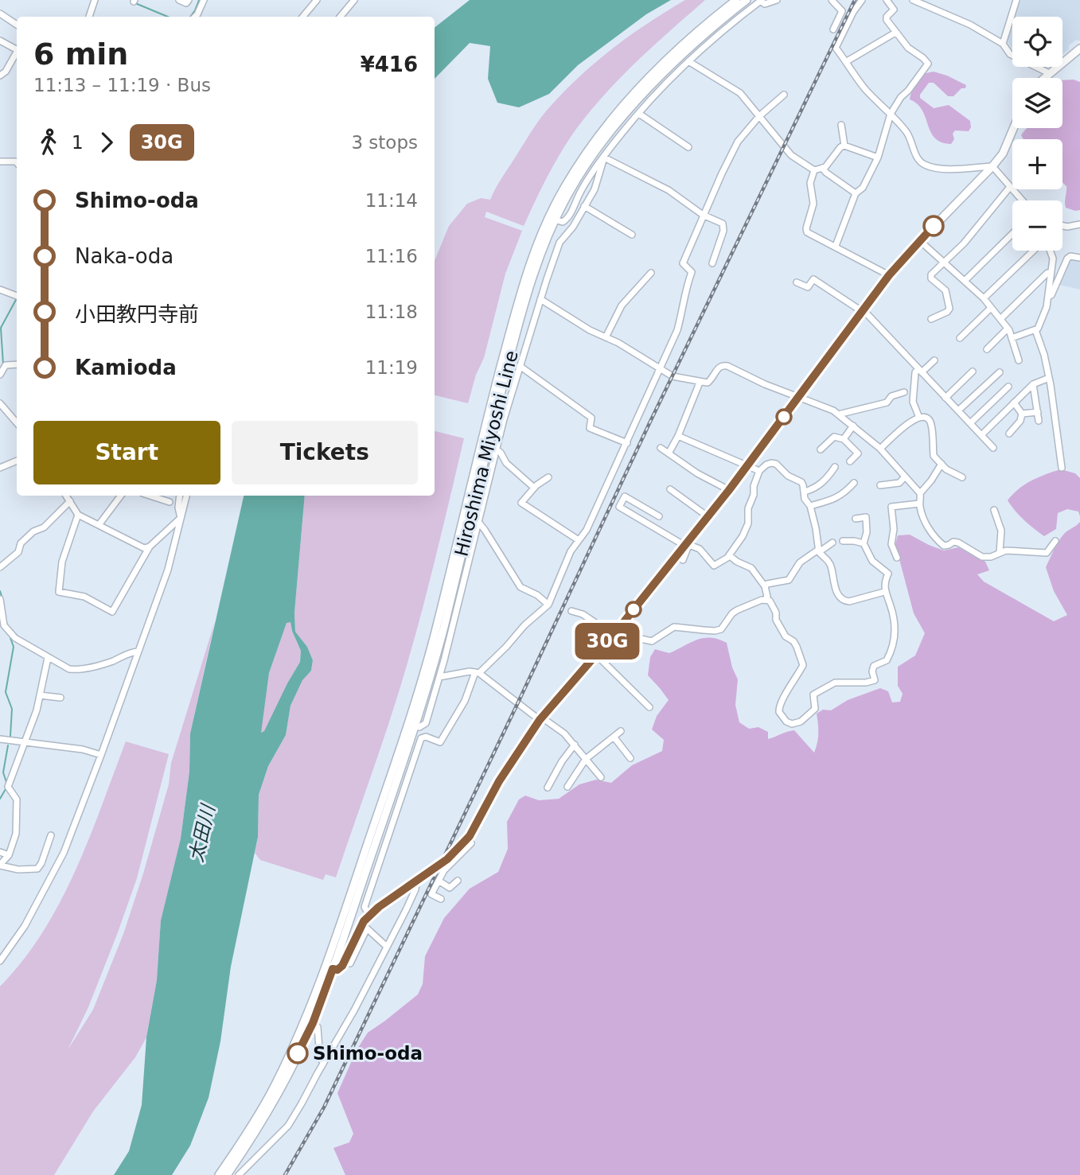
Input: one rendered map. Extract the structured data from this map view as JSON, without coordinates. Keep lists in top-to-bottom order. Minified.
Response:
{"streets":{"main road":["Hiroshima Miyoshi Line"]},"water":["太田川"],"places":["Shimo-oda"],"lines":["bus line 30G"],"page":{"on_map":"30G","map_buttons":["+","−"],"heading":["6 min","11:13 – 11:19 · Bus","¥416"],"legs":["1","30G","3 stops"],"list":[{"name":"Shimo-oda","value":"11:14"},{"name":"Naka-oda","value":"11:16"},{"name":"小田教円寺前","value":"11:18"},{"name":"Kamioda","value":"11:19"}],"buttons":["Start","Tickets"]}}
